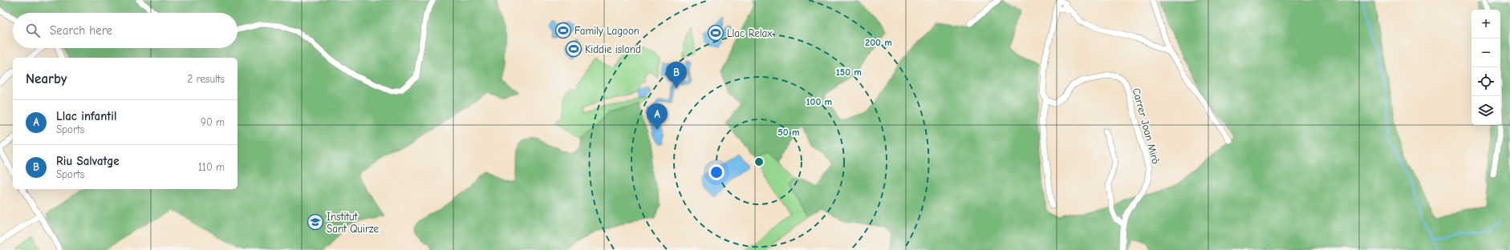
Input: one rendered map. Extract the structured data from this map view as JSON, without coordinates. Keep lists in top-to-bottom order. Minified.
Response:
{"streets":{"street":["Carrer Joan Mirò"]},"places":{"sports":["Family Lagoon","Llac Relax","Kiddie island"],"school or university":["Institut Sant Quirze"]},"page":{"map_buttons":["+","−"],"search":"Search here","heading":["Nearby","2 results"],"pins":["B","A"],"list":[{"mark":"A","name":"Llac infantil","note":"Sports","value":"90 m"},{"mark":"B","name":"Riu Salvatge","note":"Sports","value":"110 m"}]},"rings":["200 m","150 m","100 m","50 m"]}
